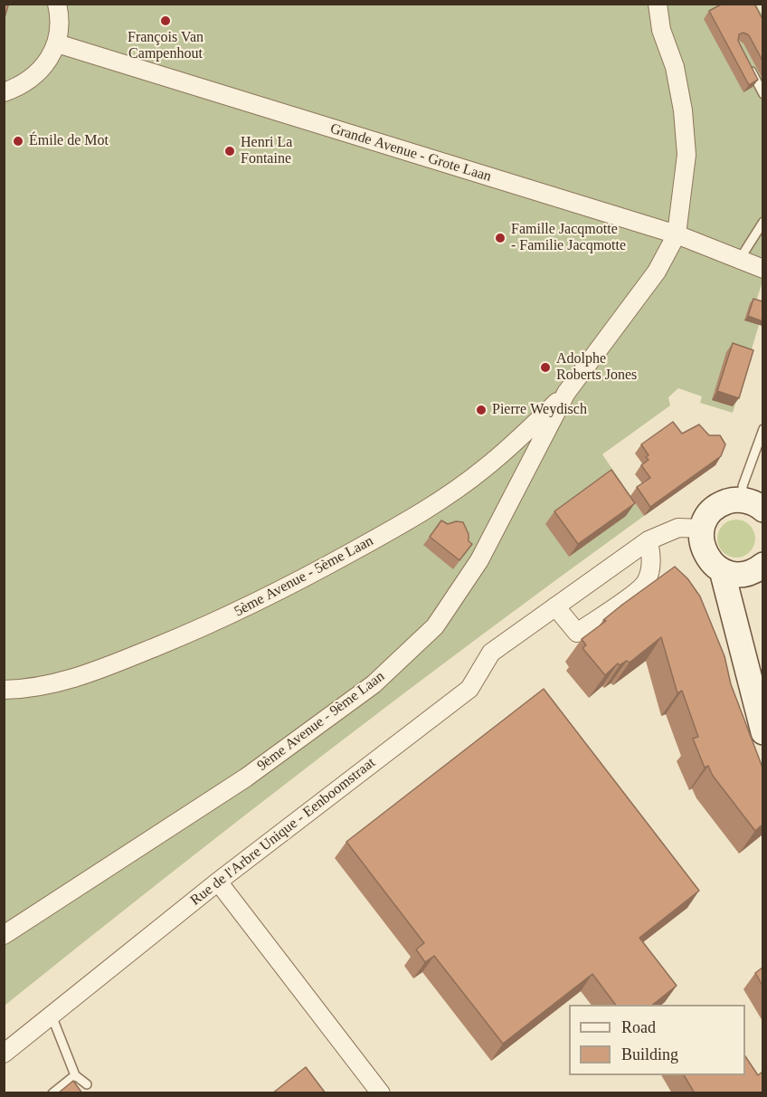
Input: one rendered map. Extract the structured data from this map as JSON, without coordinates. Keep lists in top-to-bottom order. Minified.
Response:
{"streets":{"street":["Grande Avenue - Grote Laan","5ème Avenue - 5ème Laan","9ème Avenue - 9ème Laan","Rue de l'Arbre Unique - Eenboomstraat"]},"crossings":[["Grande Avenue - Grote Laan","9ème Avenue - 9ème Laan"],["5ème Avenue - 5ème Laan","9ème Avenue - 9ème Laan"]],"places":["François Van Campenhout","Émile de Mot","Henri La Fontaine","Famille Jacqmotte - Familie Jacqmotte","Adolphe Roberts Jones","Pierre Weydisch"],"legend":["Road","Building"]}
